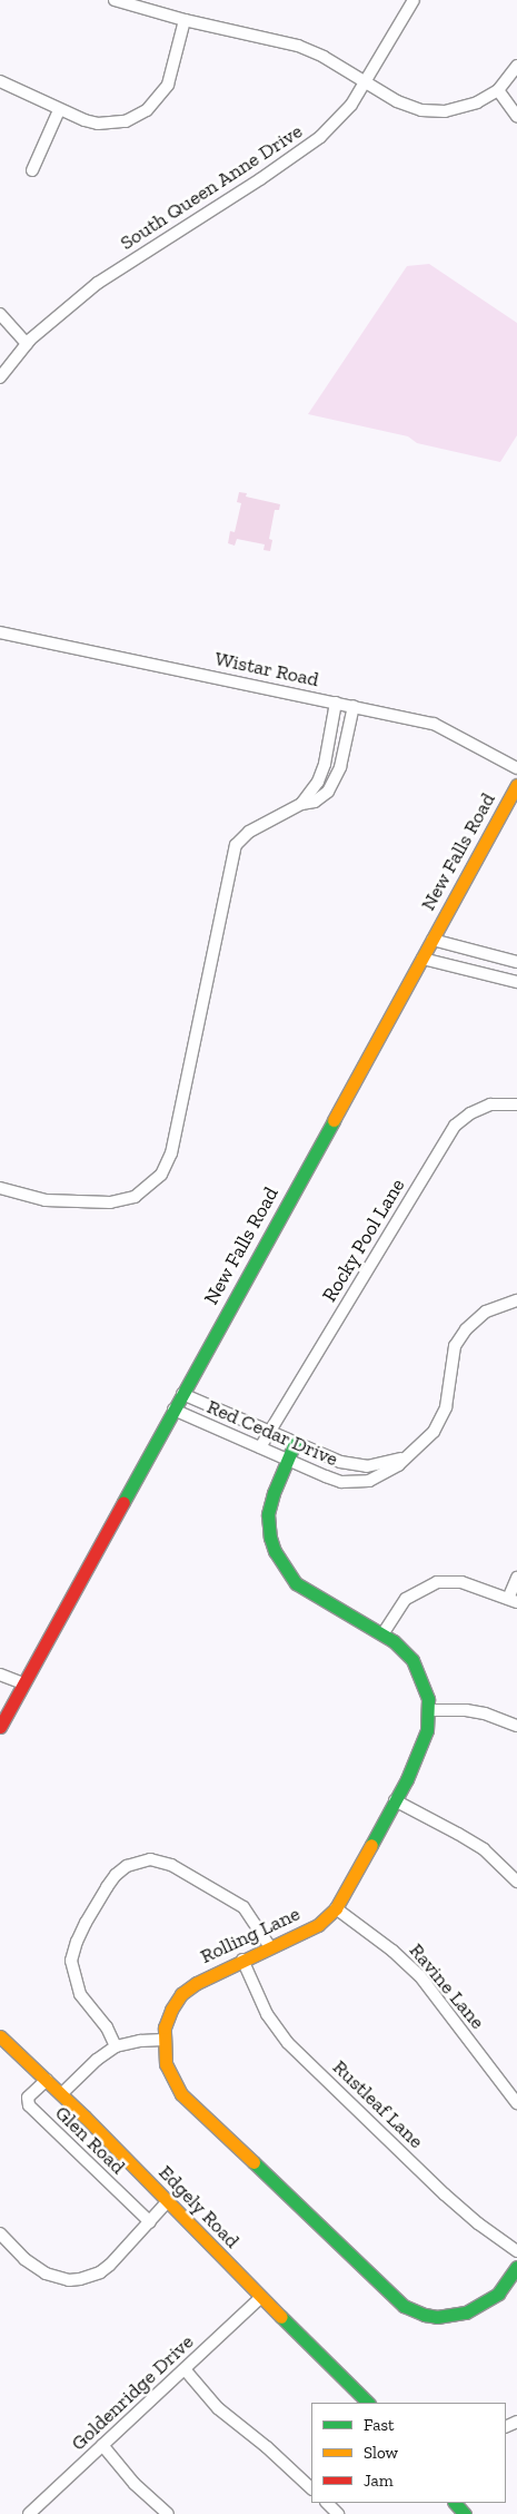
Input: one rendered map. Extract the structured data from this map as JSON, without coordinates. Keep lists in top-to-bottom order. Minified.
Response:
{"streets":{"main road":["New Falls Road","Rolling Lane","Edgely Road"],"street":["South Queen Anne Drive","Wistar Road","Rocky Pool Lane","Red Cedar Drive","Ravine Lane","Rustleaf Lane","Glen Road","Goldenridge Drive"]},"crossings":[["New Falls Road","Red Cedar Drive"],["Rocky Pool Lane","Red Cedar Drive"],["Red Cedar Drive","Rolling Lane"],["Rolling Lane","Ravine Lane"],["Rolling Lane","Rustleaf Lane"],["Glen Road","Edgely Road"],["Edgely Road","Goldenridge Drive"]],"legend":["Fast","Slow","Jam"]}
